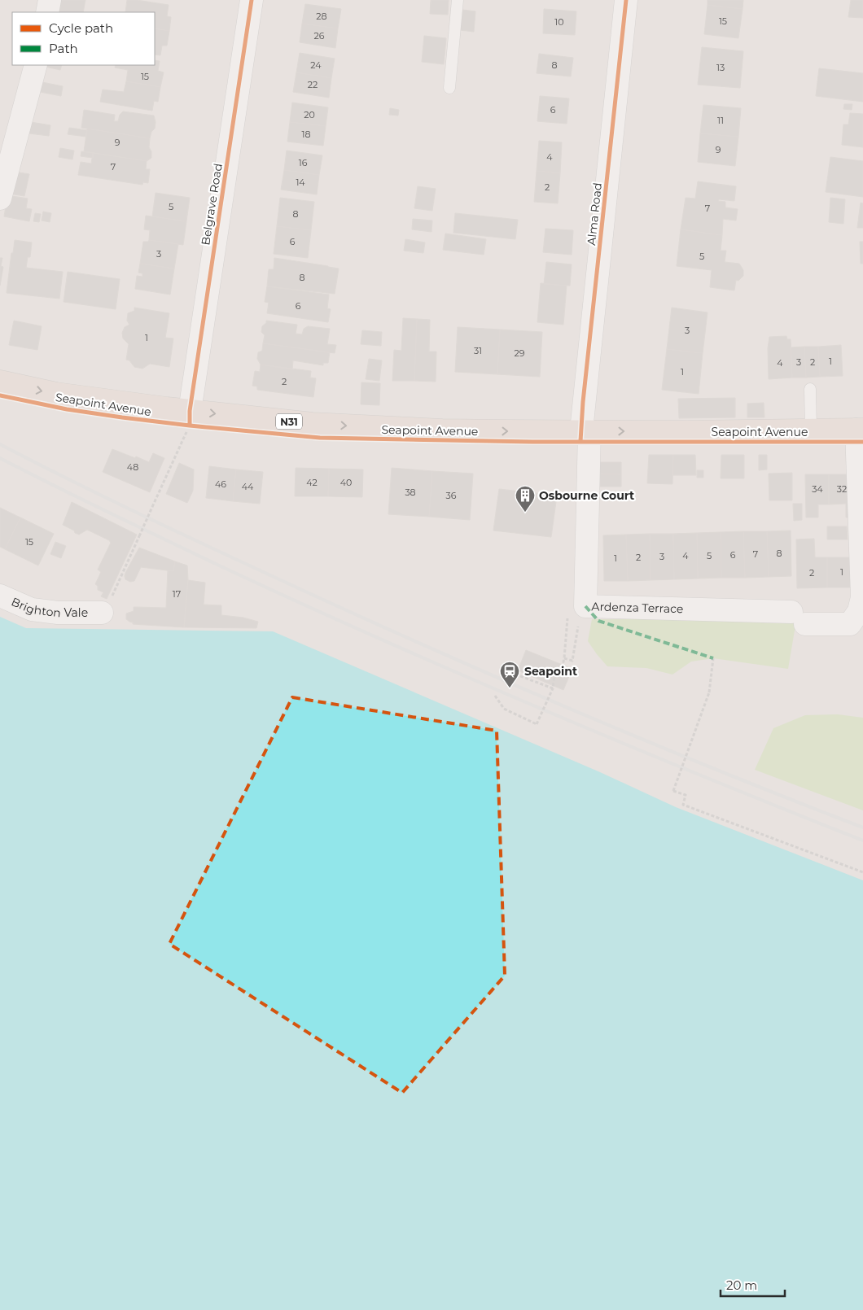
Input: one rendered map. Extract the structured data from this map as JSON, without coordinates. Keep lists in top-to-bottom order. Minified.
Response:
{"streets":{"highway":["Seapoint Avenue","N31"],"street":["Belgrave Road","Alma Road","Brighton Vale","Ardenza Terrace"]},"crossings":[["Belgrave Road","Seapoint Avenue"],["Alma Road","Seapoint Avenue"],["Alma Road","Ardenza Terrace"],["Seapoint Avenue","Ardenza Terrace"]],"one_way":["Seapoint Avenue"],"places":{"building":["Osbourne Court"],"station":["Seapoint"]},"house_numbers":["28","15","10","26","24","8","13","15","22","6","20","11","18","9","9","4","16","7","14","2","5","7","8","6","3","5","8","6","3","1","31","29","1","3","2","4","1","2","48","42","40","46","44","34","32","38","36","15","8","7","6","4","5","3","2","1","1","2","17"],"legend":["Cycle path","Path"],"scale_bar":"20 m"}
